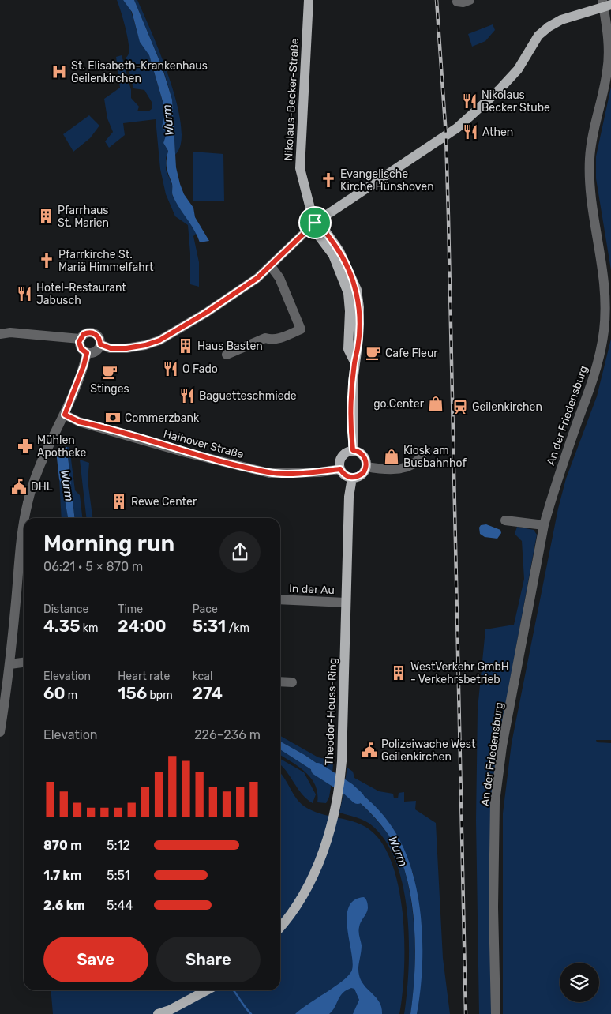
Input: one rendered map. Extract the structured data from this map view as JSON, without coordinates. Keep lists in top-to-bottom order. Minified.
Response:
{"streets":{"main road":["Nikolaus-Becker-Straße","Theodor-Heuss-Ring"],"street":["An der Friedensburg","Haihover Straße","In der Au"]},"crossings":[["Haihover Straße","Theodor-Heuss-Ring"],["In der Au","Theodor-Heuss-Ring"]],"water":["Wurm"],"places":{"hospital":["St. Elisabeth-Krankenhaus Geilenkirchen"],"restaurant":["Nikolaus Becker Stube","Athen","Hotel-Restaurant Jabusch","O Fado","Baguetteschmiede"],"church":["Evangelische Kirche Hünshoven","Pfarrkirche St. Mariä Himmelfahrt"],"building":["Pfarrhaus St. Marien","Haus Basten","Rewe Center","WestVerkehr GmbH - Verkehrsbetrieb"],"cafe":["Cafe Fleur","Stinges"],"shop":["go.Center","Kiosk am Busbahnhof"],"station":["Geilenkirchen"],"bank":["Commerzbank"],"pharmacy":["Mühlen Apotheke"],"public building":["DHL","Polizeiwache West Geilenkirchen"]},"page":{"heading":["Morning run","06:21 · 5 × 870 m"],"stats":[["Distance","4.35 km"],["Time","24:00"],["Pace","5:31 /km"],["Elevation","60 m"],["Heart rate","156 bpm"],["kcal","274"]],"chart":["Elevation","226–236 m"],"list":[{"name":"870 m","note":"5:12"},{"name":"1.7 km","note":"5:51"},{"name":"2.6 km","note":"5:44"}],"buttons":["Save","Share"]}}
